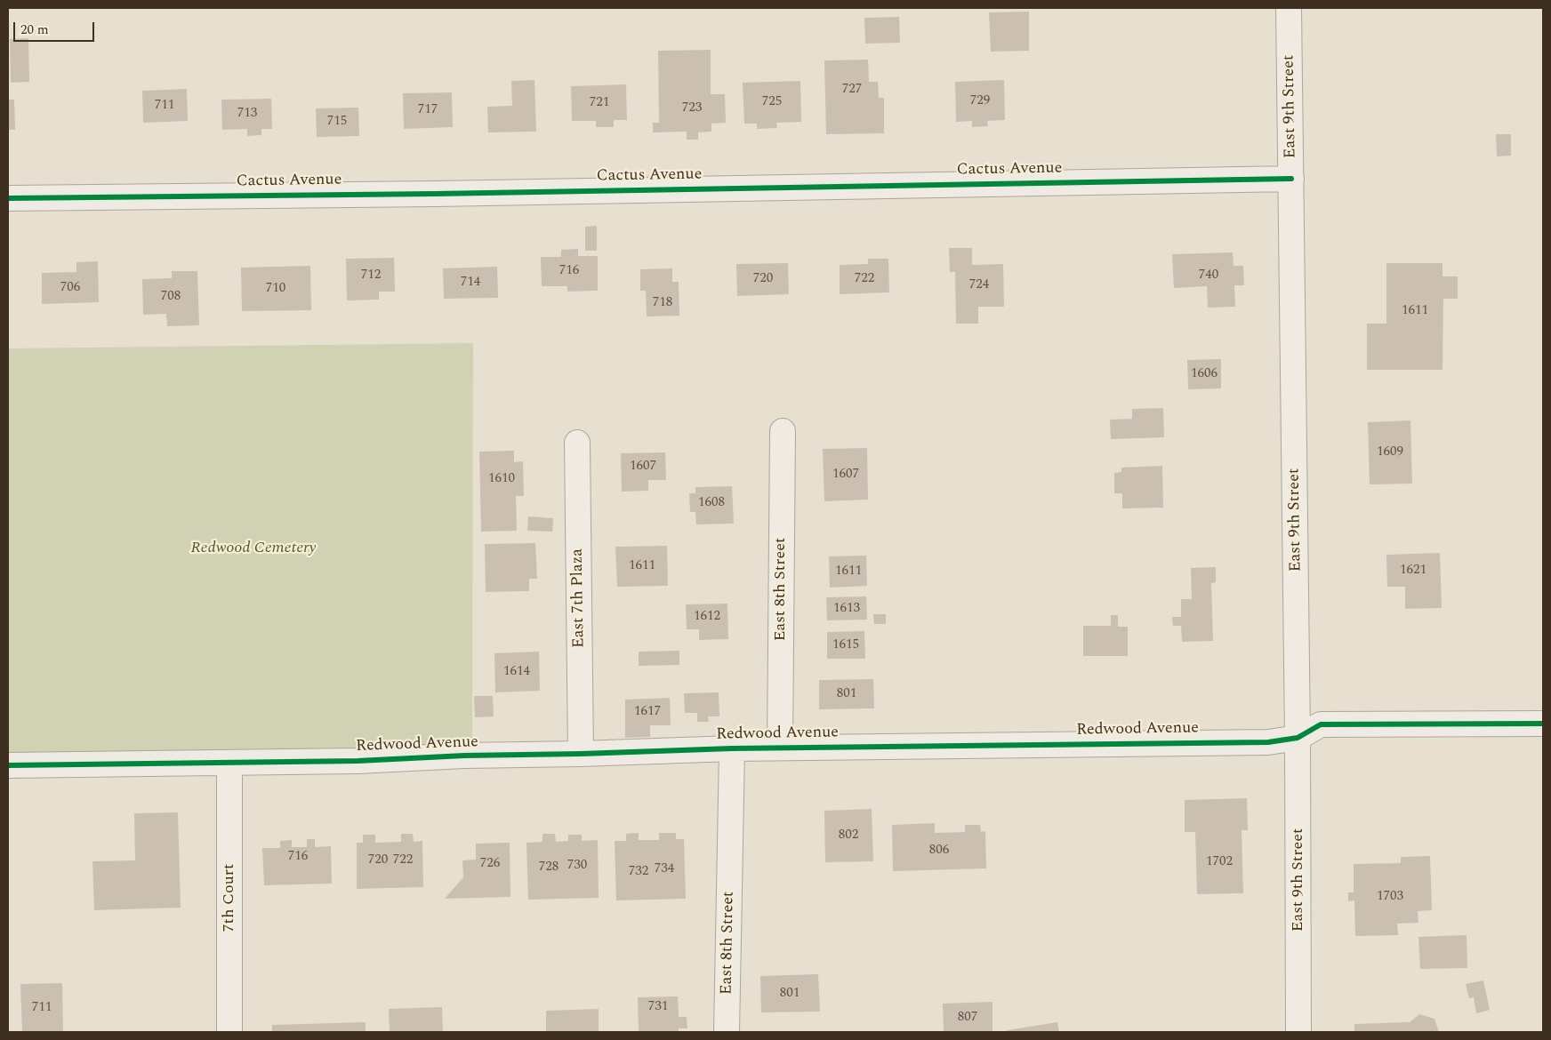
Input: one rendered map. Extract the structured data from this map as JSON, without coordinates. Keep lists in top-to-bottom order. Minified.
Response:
{"streets":{"street":["East 9th Street","Cactus Avenue","East 8th Street","East 7th Plaza","Redwood Avenue","7th Court"]},"crossings":[["East 9th Street","Cactus Avenue"],["East 9th Street","Redwood Avenue"],["East 8th Street","Redwood Avenue"],["East 7th Plaza","Redwood Avenue"],["Redwood Avenue","7th Court"]],"parks":["Redwood Cemetery"],"house_numbers":["727","729","725","721","711","723","717","713","715","716","712","740","720","722","714","724","706","710","708","718","1611","1606","1609","1607","1607","1610","1608","1611","1621","1611","1613","1612","1615","1614","801","1617","802","806","716","720","722","1702","726","730","728","734","732","1703","801","731","711","807"],"scale_bar":"20 m"}
